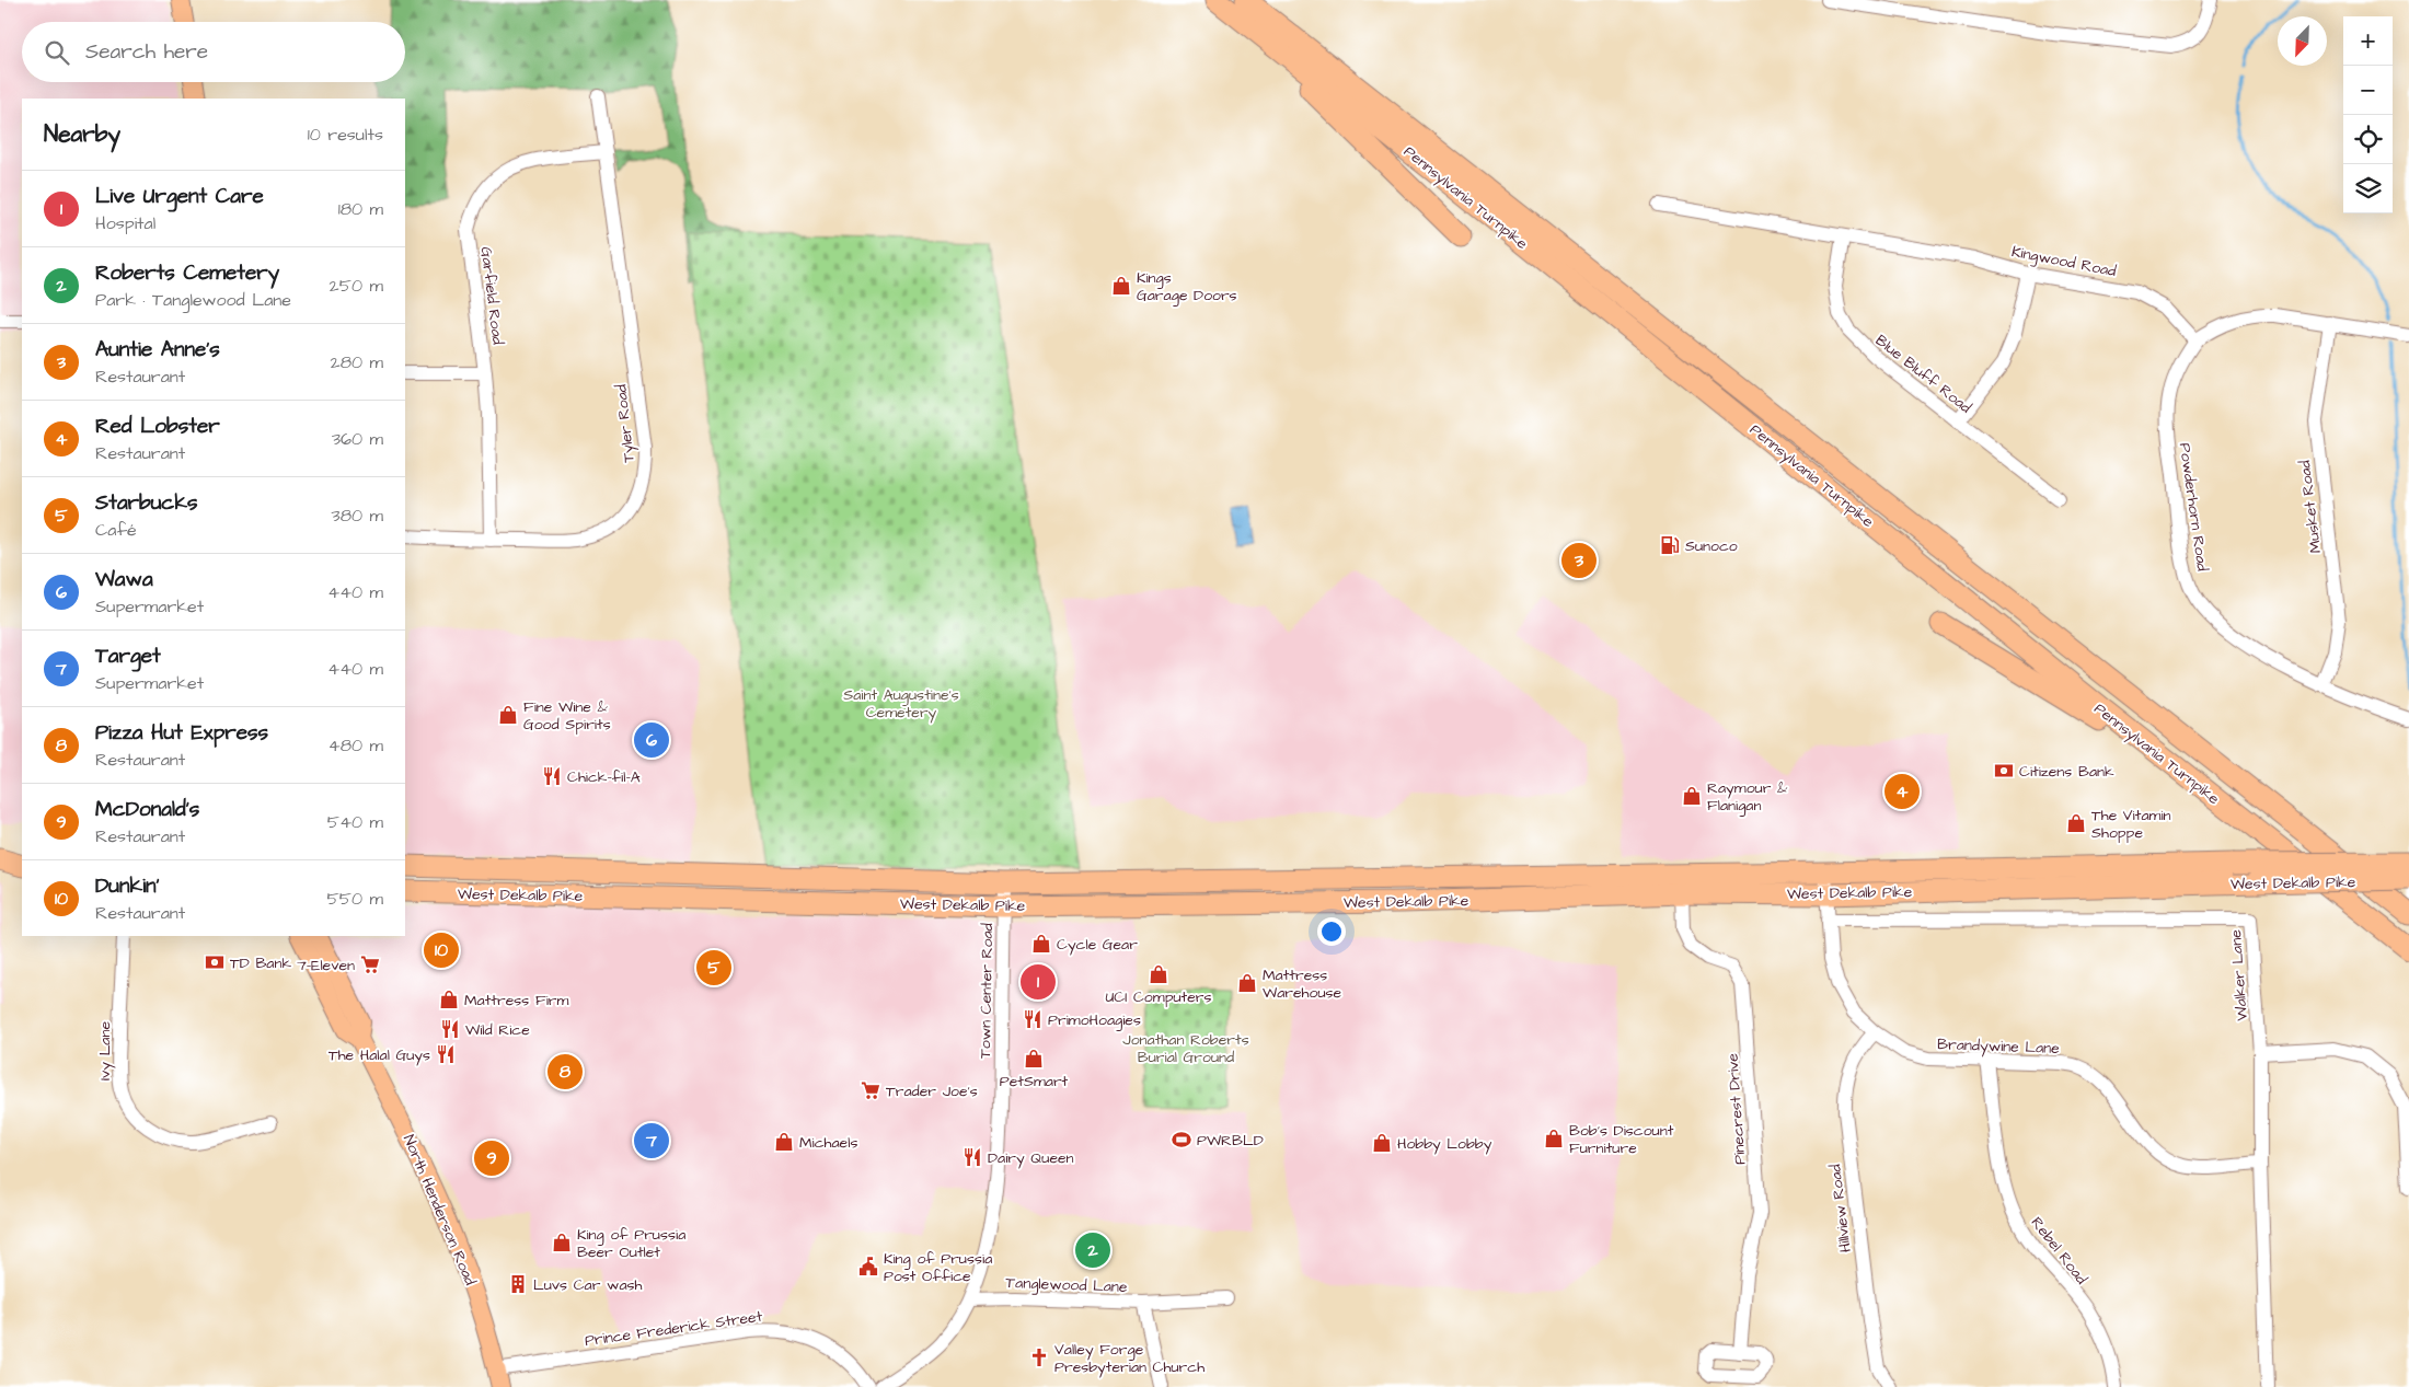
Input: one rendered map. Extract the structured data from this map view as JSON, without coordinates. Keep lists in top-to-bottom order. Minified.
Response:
{"streets":{"highway":["Pennsylvania Turnpike","West Dekalb Pike"],"main road":["North Henderson Road"],"street":["Kingwood Road","Garfield Road","Blue Bluff Road","Tyler Road","Powderhorn Road","Musket Road","Walker Lane","Town Center Road","Brandywine Lane","Ivy Lane","Pinecrest Drive","Hillview Road","Rebel Road","Tanglewood Lane","Prince Frederick Street"]},"crossings":[["Kingwood Road","Blue Bluff Road"],["Kingwood Road","Powderhorn Road"],["Garfield Road","Tyler Road"],["Powderhorn Road","Musket Road"],["West Dekalb Pike","Town Center Road"],["West Dekalb Pike","Brandywine Lane"],["West Dekalb Pike","Pinecrest Drive"],["Walker Lane","Brandywine Lane"],["Town Center Road","Tanglewood Lane"],["Brandywine Lane","Hillview Road"],["Brandywine Lane","Rebel Road"],["North Henderson Road","Prince Frederick Street"]],"parks":["Saint Augustine's Cemetery","Jonathan Roberts Burial Ground"],"places":{"shop":["Kings Garage Doors","Fine Wine & Good Spirits","Raymour & Flanigan","The Vitamin Shoppe","Cycle Gear","UCI Computers","Mattress Warehouse","Mattress Firm","PetSmart","Bob's Discount Furniture","Michaels","Hobby Lobby","King of Prussia Beer Outlet"],"fuel station":["Sunoco"],"bank":["Citizens Bank","TD Bank"],"restaurant":["Chick-fil-A","PrimoHoagies","Wild Rice","The Halal Guys","Dairy Queen"],"supermarket":["7-Eleven","Trader Joe's"],"sports":["PWRBLD"],"public building":["King of Prussia Post Office"],"building":["Luvs Car wash"],"church":["Valley Forge Presbyterian Church"]},"north":"bottom left","page":{"map_buttons":["+","−"],"search":"Search here","heading":["Nearby","10 results"],"list":[{"mark":"1","name":"Live Urgent Care","note":"Hospital","value":"180 m"},{"mark":"2","name":"Roberts Cemetery","note":"Park · Tanglewood Lane","value":"250 m"},{"mark":"3","name":"Auntie Anne's","note":"Restaurant","value":"280 m"},{"mark":"4","name":"Red Lobster","note":"Restaurant","value":"360 m"},{"mark":"5","name":"Starbucks","note":"Café","value":"380 m"},{"mark":"6","name":"Wawa","note":"Supermarket","value":"440 m"},{"mark":"7","name":"Target","note":"Supermarket","value":"440 m"},{"mark":"8","name":"Pizza Hut Express","note":"Restaurant","value":"480 m"},{"mark":"9","name":"McDonald's","note":"Restaurant","value":"540 m"},{"mark":"10","name":"Dunkin'","note":"Restaurant","value":"550 m"}],"pins":["3","6","4","10","5","1","8","7","9","2"]}}
